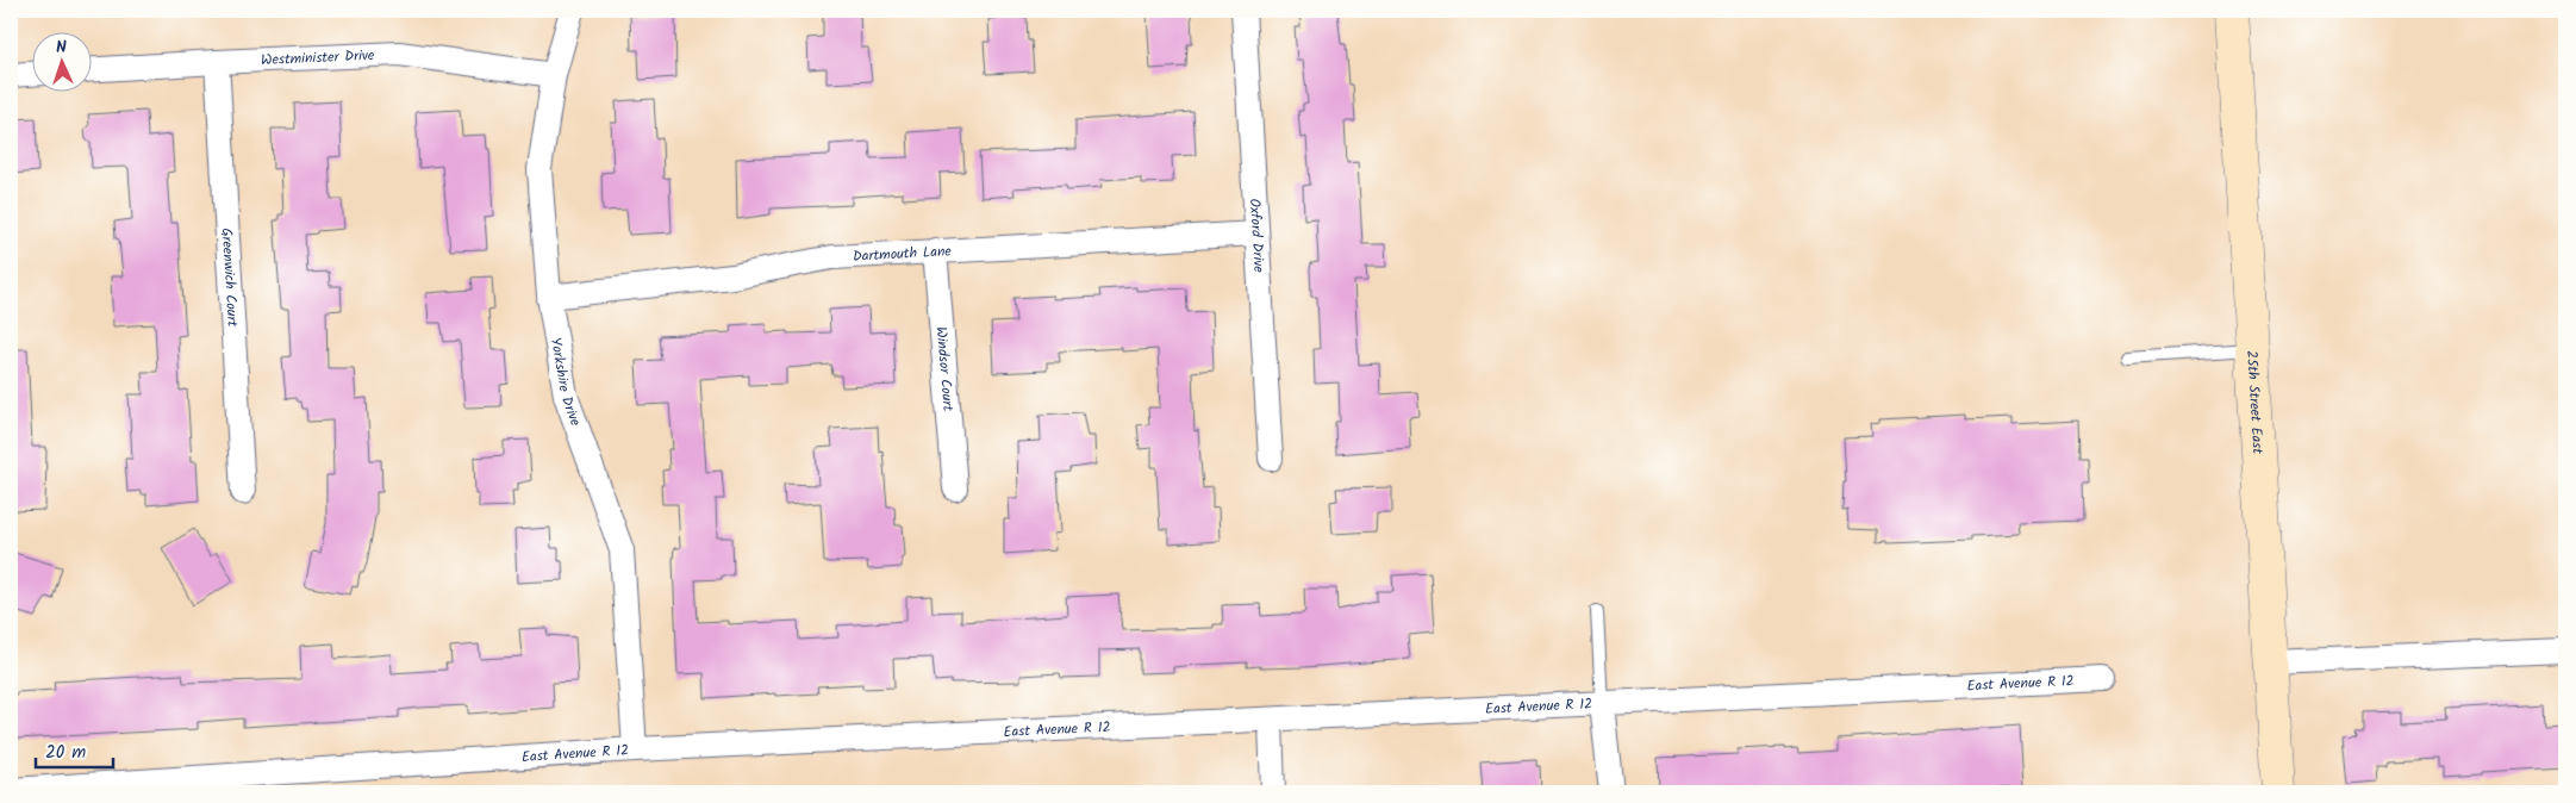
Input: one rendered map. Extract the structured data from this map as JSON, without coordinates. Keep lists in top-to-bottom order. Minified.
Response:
{"streets":{"main road":["25th Street East"],"street":["Westminister Drive","Oxford Drive","Dartmouth Lane","Greenwich Court","Windsor Court","Yorkshire Drive","East Avenue R 12"]},"crossings":[["Westminister Drive","Greenwich Court"],["Westminister Drive","Yorkshire Drive"],["Oxford Drive","Dartmouth Lane"],["Dartmouth Lane","Windsor Court"],["Dartmouth Lane","Yorkshire Drive"],["Yorkshire Drive","East Avenue R 12"]],"scale_bar":"20 m","north":"top"}
